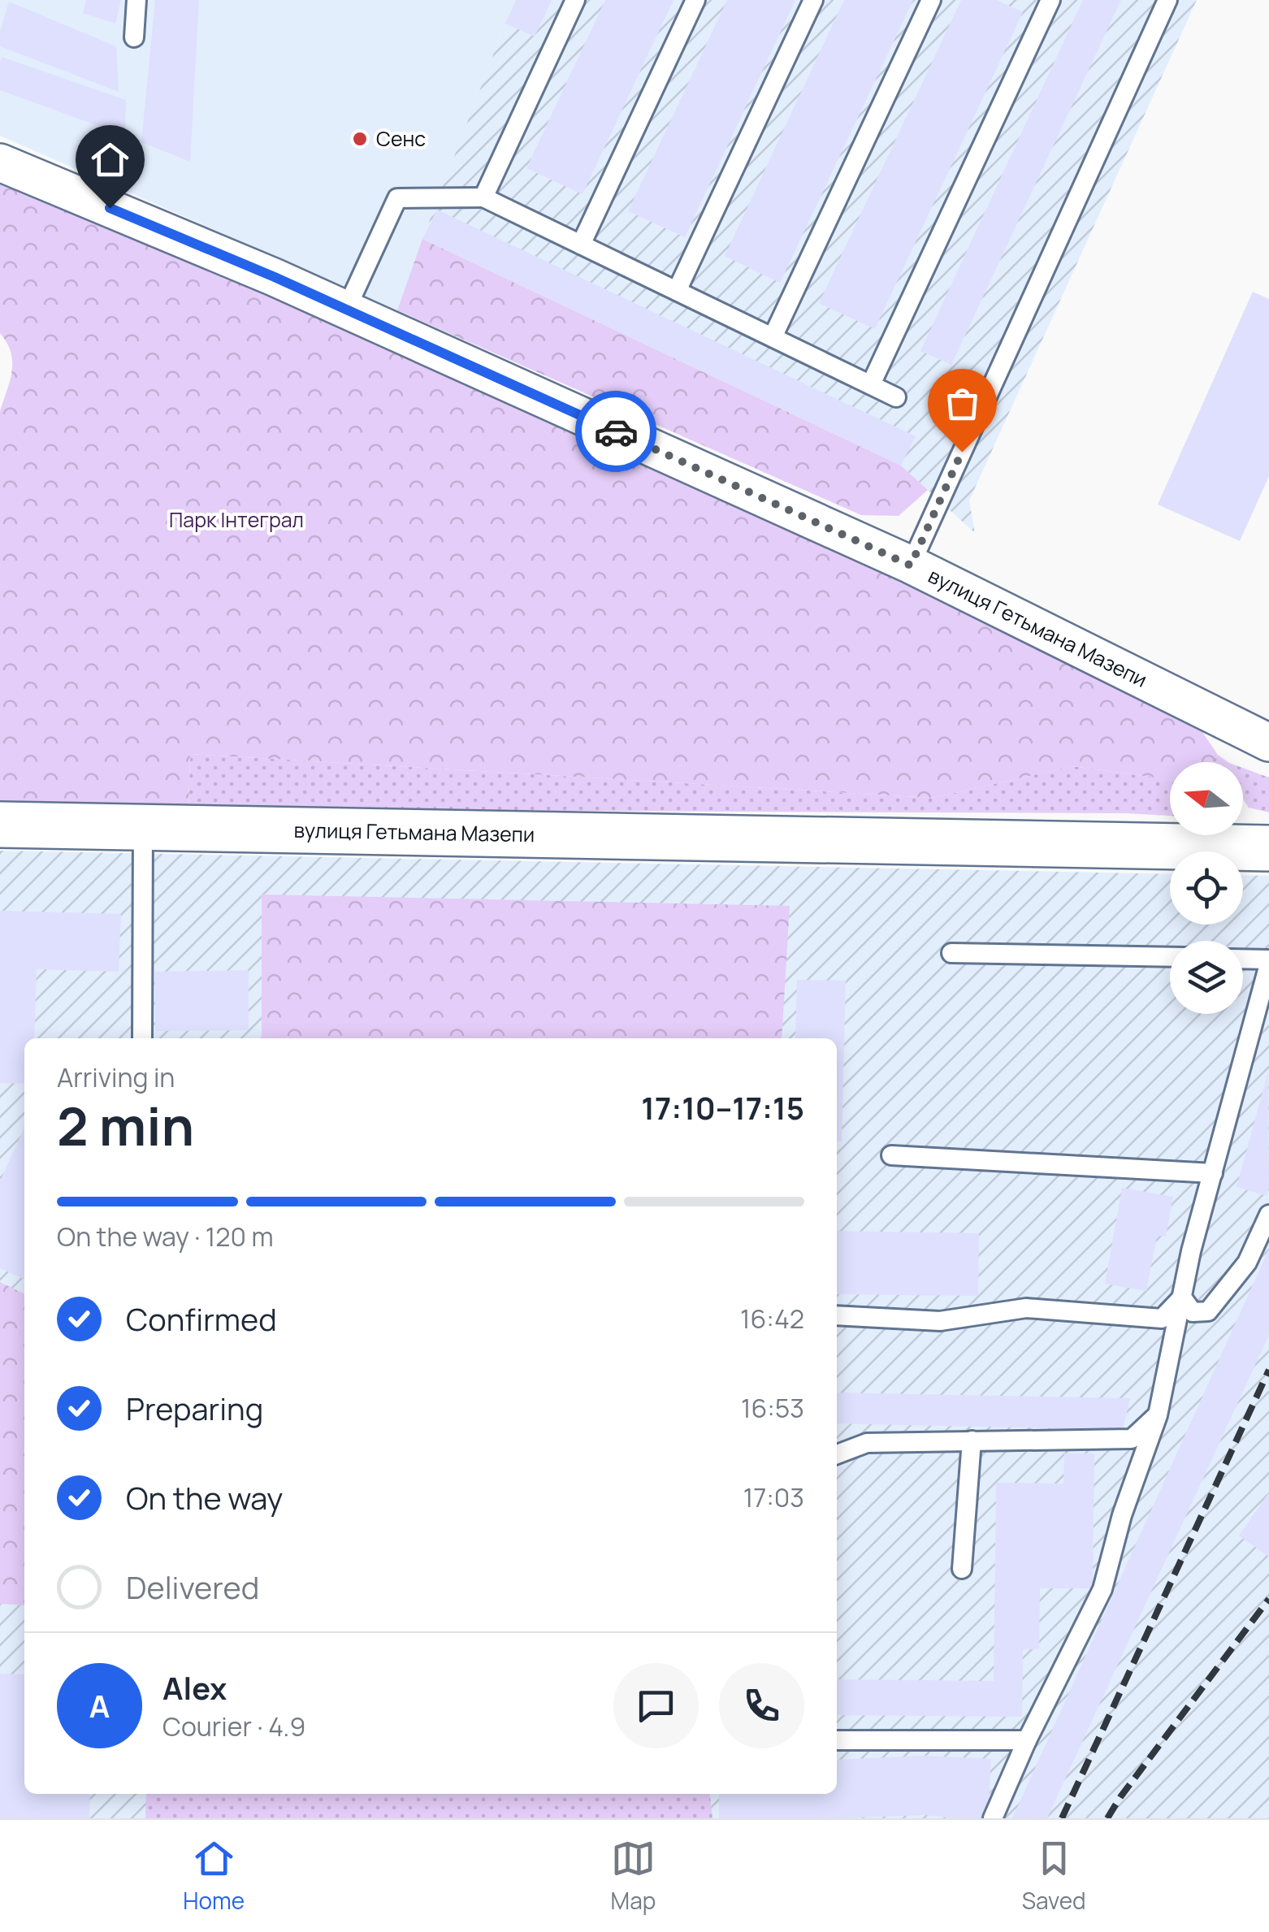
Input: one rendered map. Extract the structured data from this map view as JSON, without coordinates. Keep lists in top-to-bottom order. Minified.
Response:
{"streets":{"main road":["вулиця Гетьмана Мазепи"]},"parks":["Парк Інтеграл"],"places":["Сенс"],"north":"left","page":{"heading":["2 min","Arriving in","17:10–17:15"],"panel":["Alex","Courier · 4.9"],"bar":"On the way · 120 m","list":[["Confirmed","16:42"],["Preparing","16:53"],["On the way","17:03"],"Delivered"],"round":"A","tabs":["Home","Map","Saved"]}}
